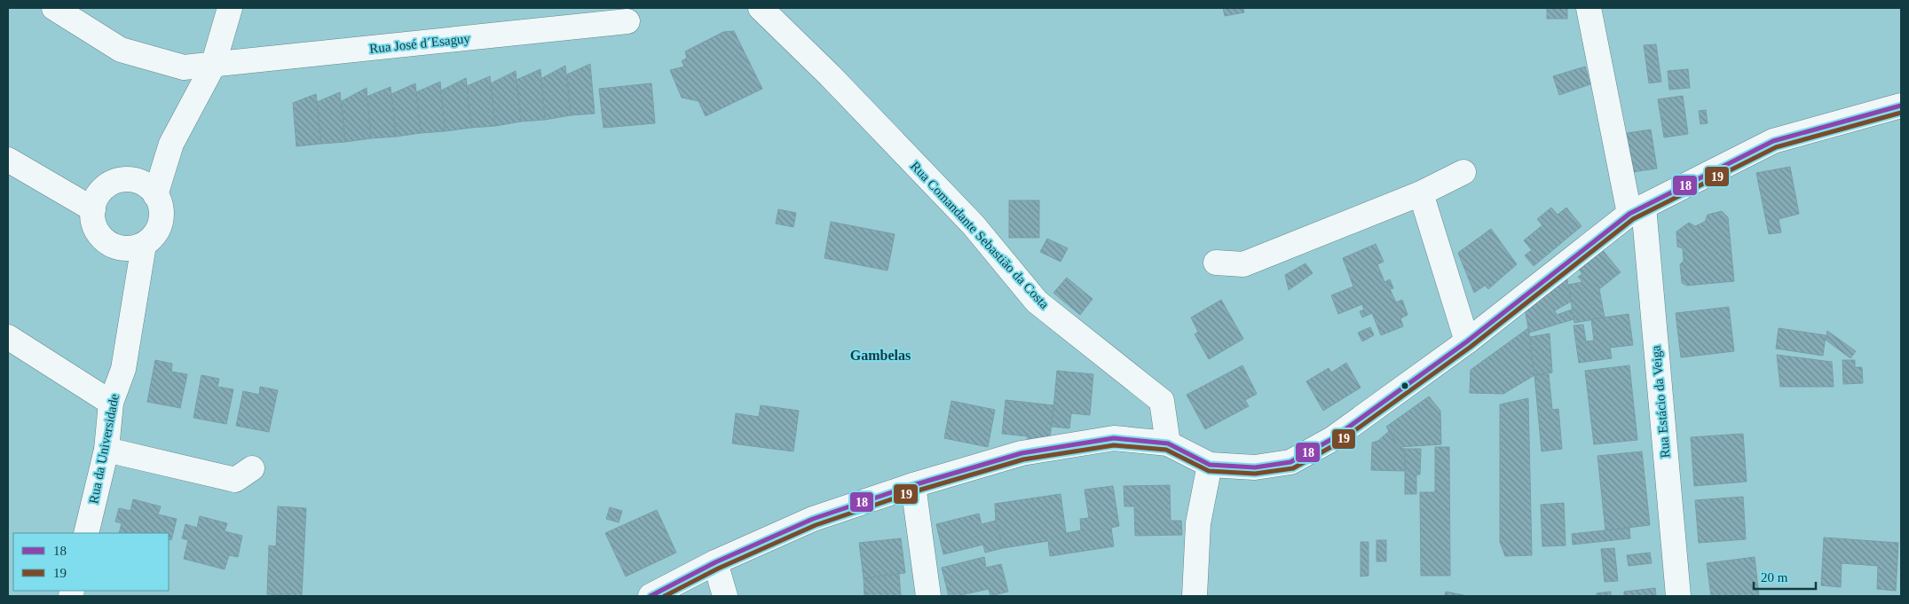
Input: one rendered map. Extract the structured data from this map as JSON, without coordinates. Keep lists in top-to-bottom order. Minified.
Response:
{"streets":{"street":["Rua José d´Esaguy","Rua Comandante Sebastião da Costa","Rua Estácio da Veiga","Rua da Universidade"]},"districts":["Gambelas"],"lines":["transit line 18","transit line 19"],"legend":["18","19"],"scale_bar":"20 m"}
